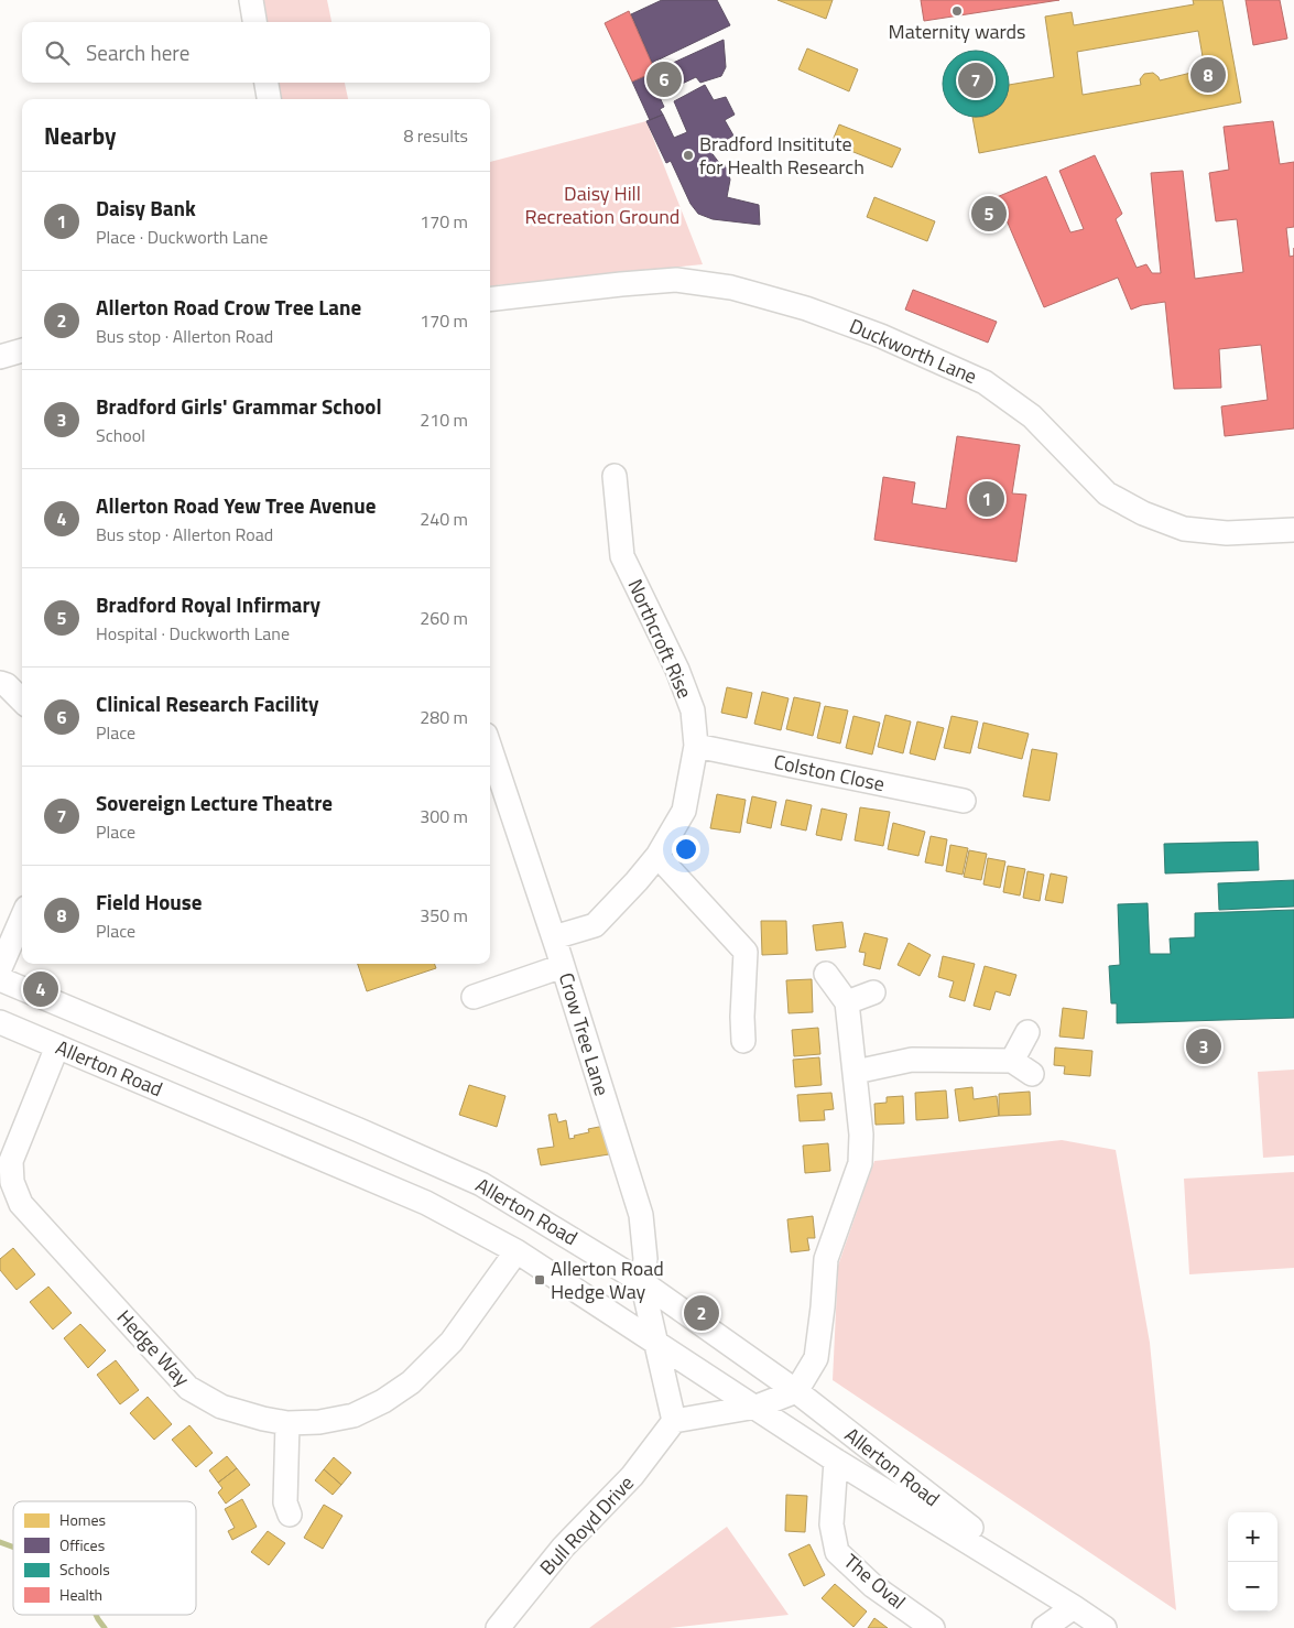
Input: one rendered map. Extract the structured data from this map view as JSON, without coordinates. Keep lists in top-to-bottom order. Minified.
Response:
{"streets":{"street":["Duckworth Lane","Northcroft Rise","Colston Close","Crow Tree Lane","Allerton Road","Hedge Way","Bull Royd Drive","The Oval"]},"crossings":[["Northcroft Rise","Colston Close"],["Northcroft Rise","Crow Tree Lane"],["Crow Tree Lane","Allerton Road"],["Allerton Road","Hedge Way"],["Allerton Road","The Oval"]],"parks":["Daisy Hill Recreation Ground"],"places":{"other":["Maternity wards","Bradford Insititute for Health Research"],"transit":["Allerton Road Hedge Way"]},"legend":["Homes","Offices","Schools","Health"],"page":{"search":"Search here","pins":["8","6","7","5","1","4","3","2"],"heading":["Nearby","8 results"],"list":[{"mark":"1","name":"Daisy Bank","note":"Place · Duckworth Lane","value":"170 m"},{"mark":"2","name":"Allerton Road Crow Tree Lane","note":"Bus stop · Allerton Road","value":"170 m"},{"mark":"3","name":"Bradford Girls' Grammar School","note":"School","value":"210 m"},{"mark":"4","name":"Allerton Road Yew Tree Avenue","note":"Bus stop · Allerton Road","value":"240 m"},{"mark":"5","name":"Bradford Royal Infirmary","note":"Hospital · Duckworth Lane","value":"260 m"},{"mark":"6","name":"Clinical Research Facility","note":"Place","value":"280 m"},{"mark":"7","name":"Sovereign Lecture Theatre","note":"Place","value":"300 m"},{"mark":"8","name":"Field House","note":"Place","value":"350 m"}],"map_buttons":["+","−"]}}
